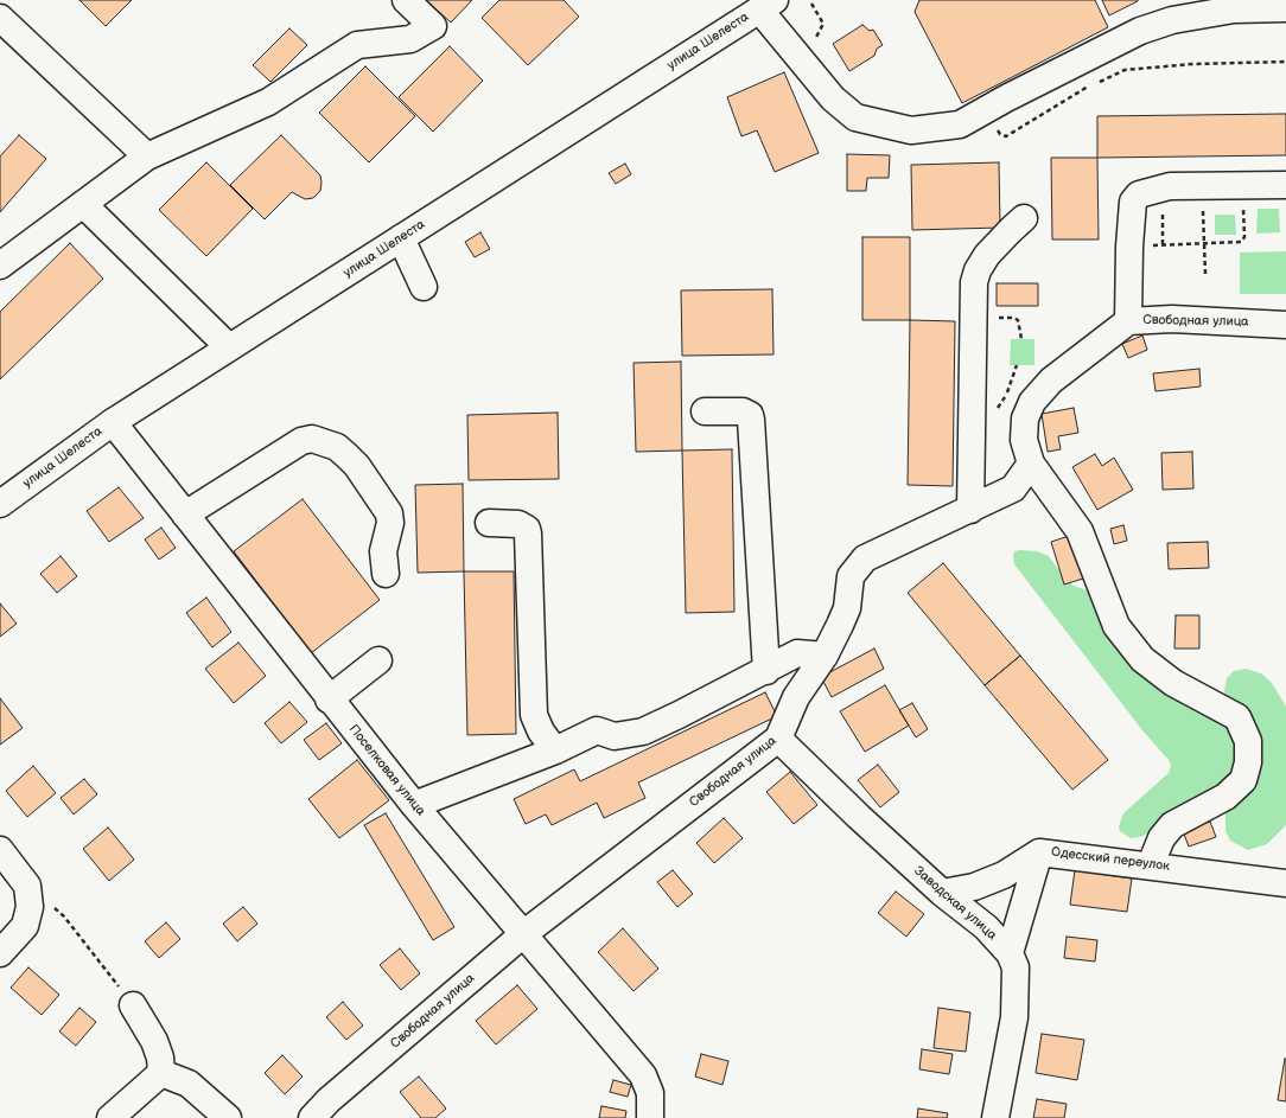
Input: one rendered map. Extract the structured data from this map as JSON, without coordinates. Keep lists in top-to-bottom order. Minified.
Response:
{"streets":{"street":["улица Шелеста","Свободная улица","Поселковая улица","Одесский переулок","Заводская улица"]},"crossings":[["улица Шелеста","Поселковая улица"],["Свободная улица","Поселковая улица"],["Свободная улица","Заводская улица"],["Одесский переулок","Заводская улица"]]}
